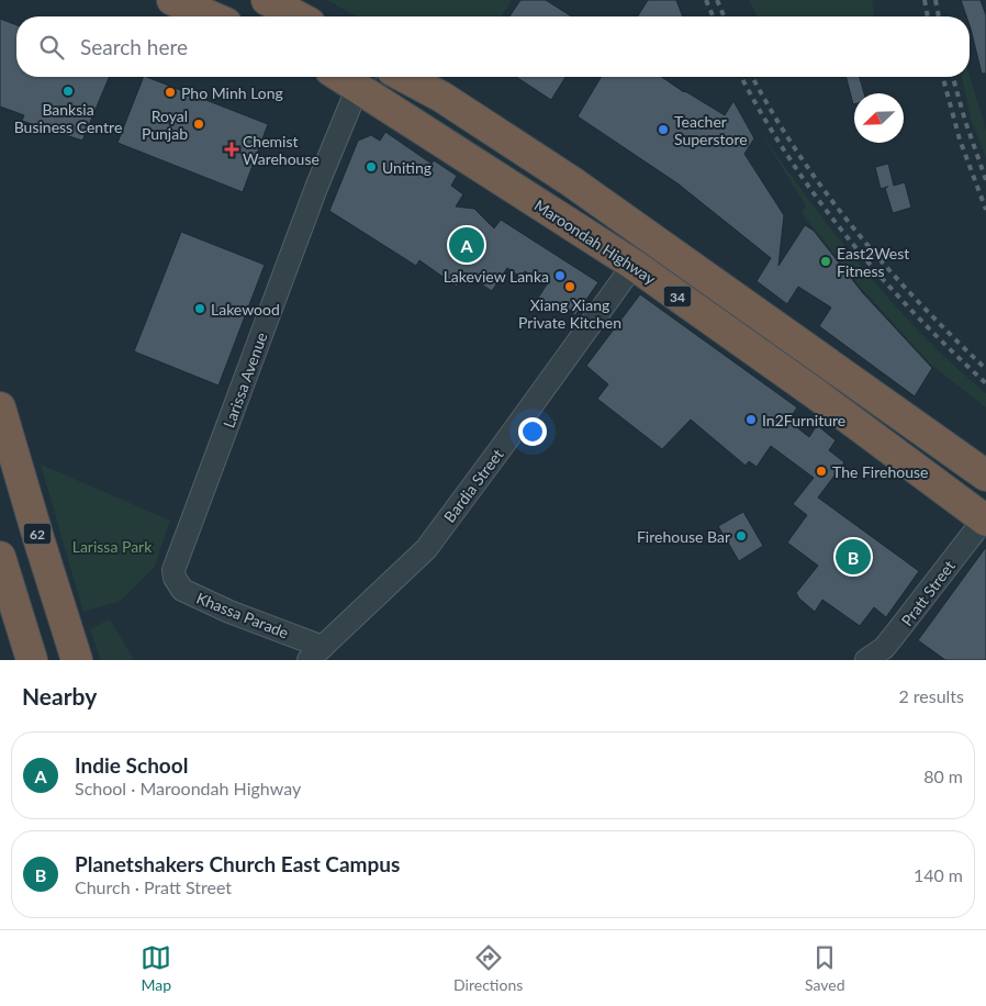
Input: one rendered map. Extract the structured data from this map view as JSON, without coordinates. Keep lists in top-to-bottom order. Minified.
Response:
{"streets":{"highway":["Maroondah Highway","34","62"],"street":["Larissa Avenue","Bardia Street","Pratt Street","Khassa Parade"]},"crossings":[["Maroondah Highway","Larissa Avenue"],["Maroondah Highway","Bardia Street"],["Maroondah Highway","Pratt Street"],["Larissa Avenue","Khassa Parade"],["Bardia Street","Khassa Parade"]],"parks":["Larissa Park"],"places":{"other":["Banksia Business Centre","Pho Minh Long","Royal Punjab","Teacher Superstore","Uniting","East2West Fitness","Lakeview Lanka","Xiang Xiang Private Kitchen","Lakewood","In2Furniture","The Firehouse","Firehouse Bar"],"health":["Chemist Warehouse"]},"north":"bottom left","page":{"search":"Search here","pins":["A","B"],"heading":["Nearby","2 results"],"list":[{"mark":"A","name":"Indie School","note":"School · Maroondah Highway","value":"80 m"},{"mark":"B","name":"Planetshakers Church East Campus","note":"Church · Pratt Street","value":"140 m"}],"nav":["Map","Directions","Saved"]}}
